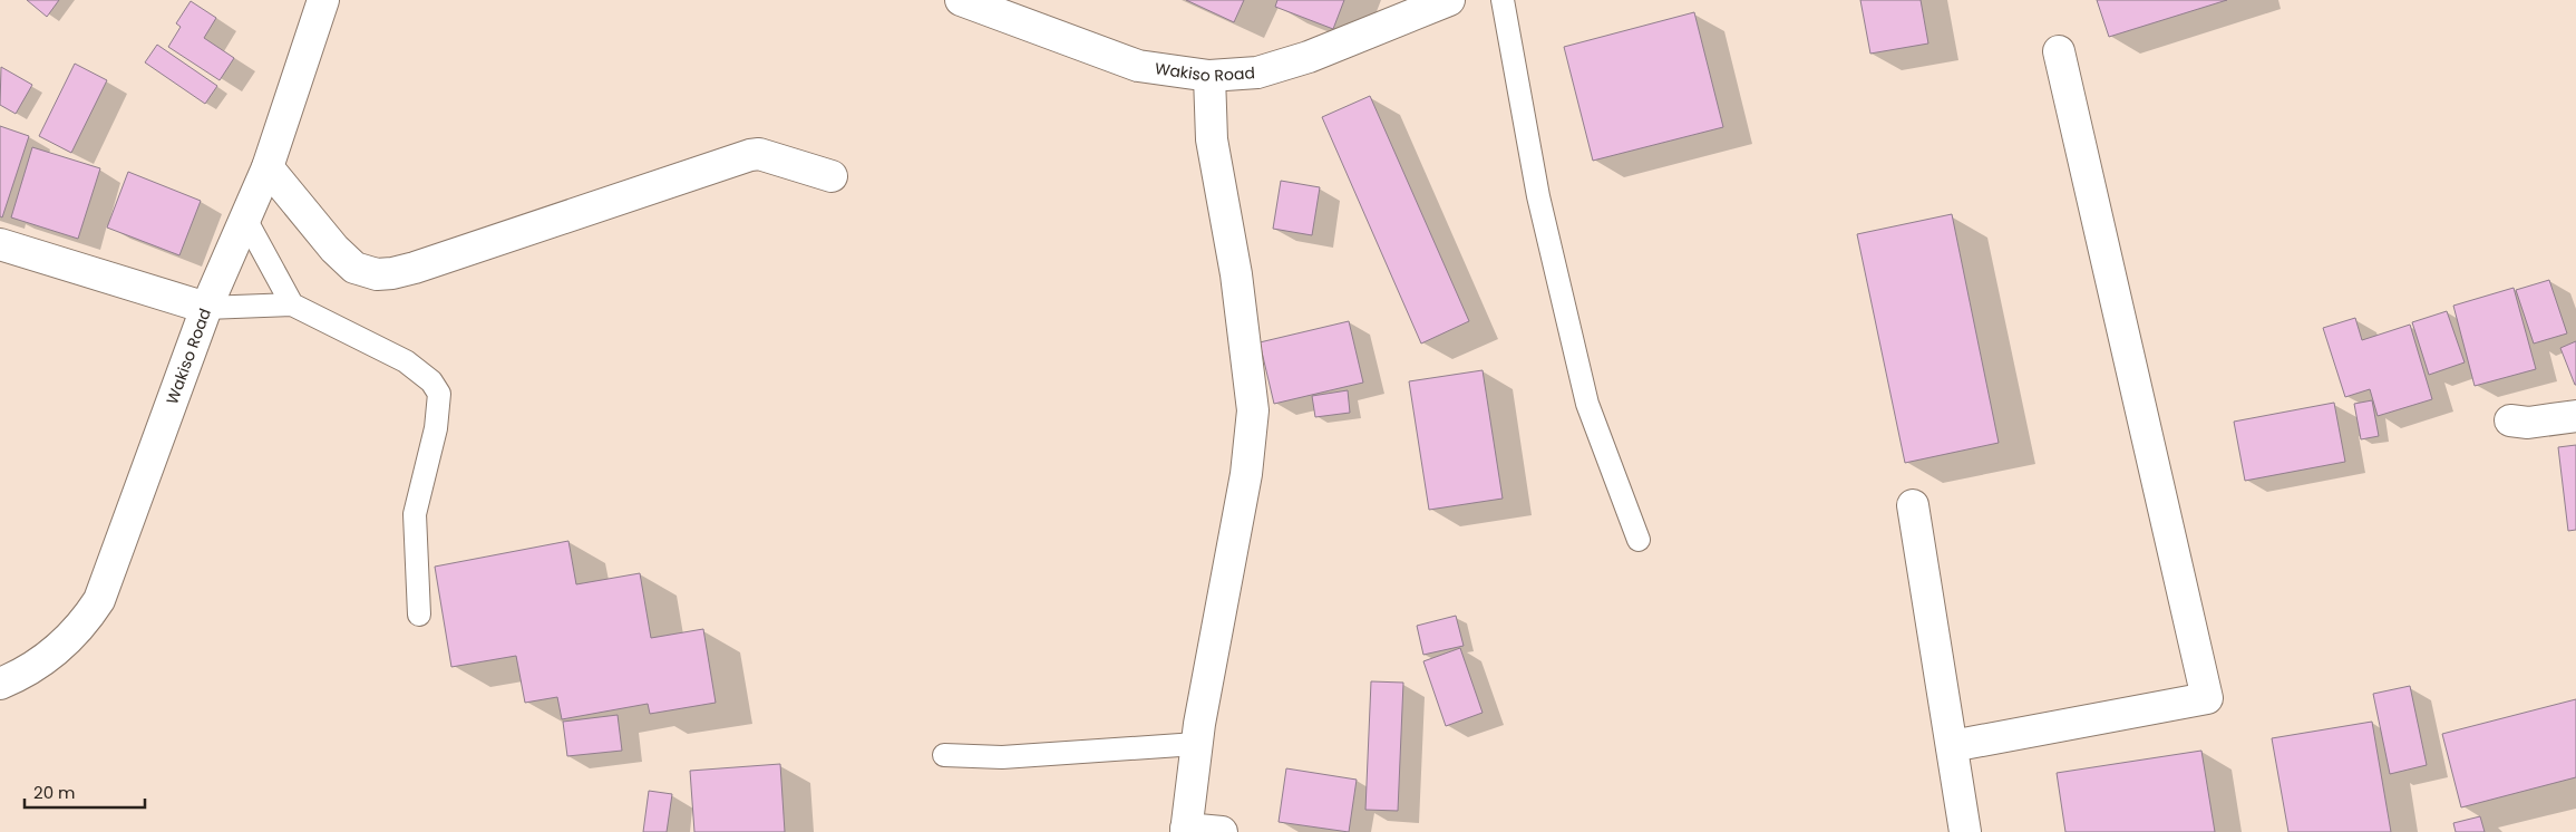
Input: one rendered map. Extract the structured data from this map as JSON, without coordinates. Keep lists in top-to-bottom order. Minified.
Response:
{"streets":{"street":["Wakiso Road"]},"scale_bar":"20 m"}
